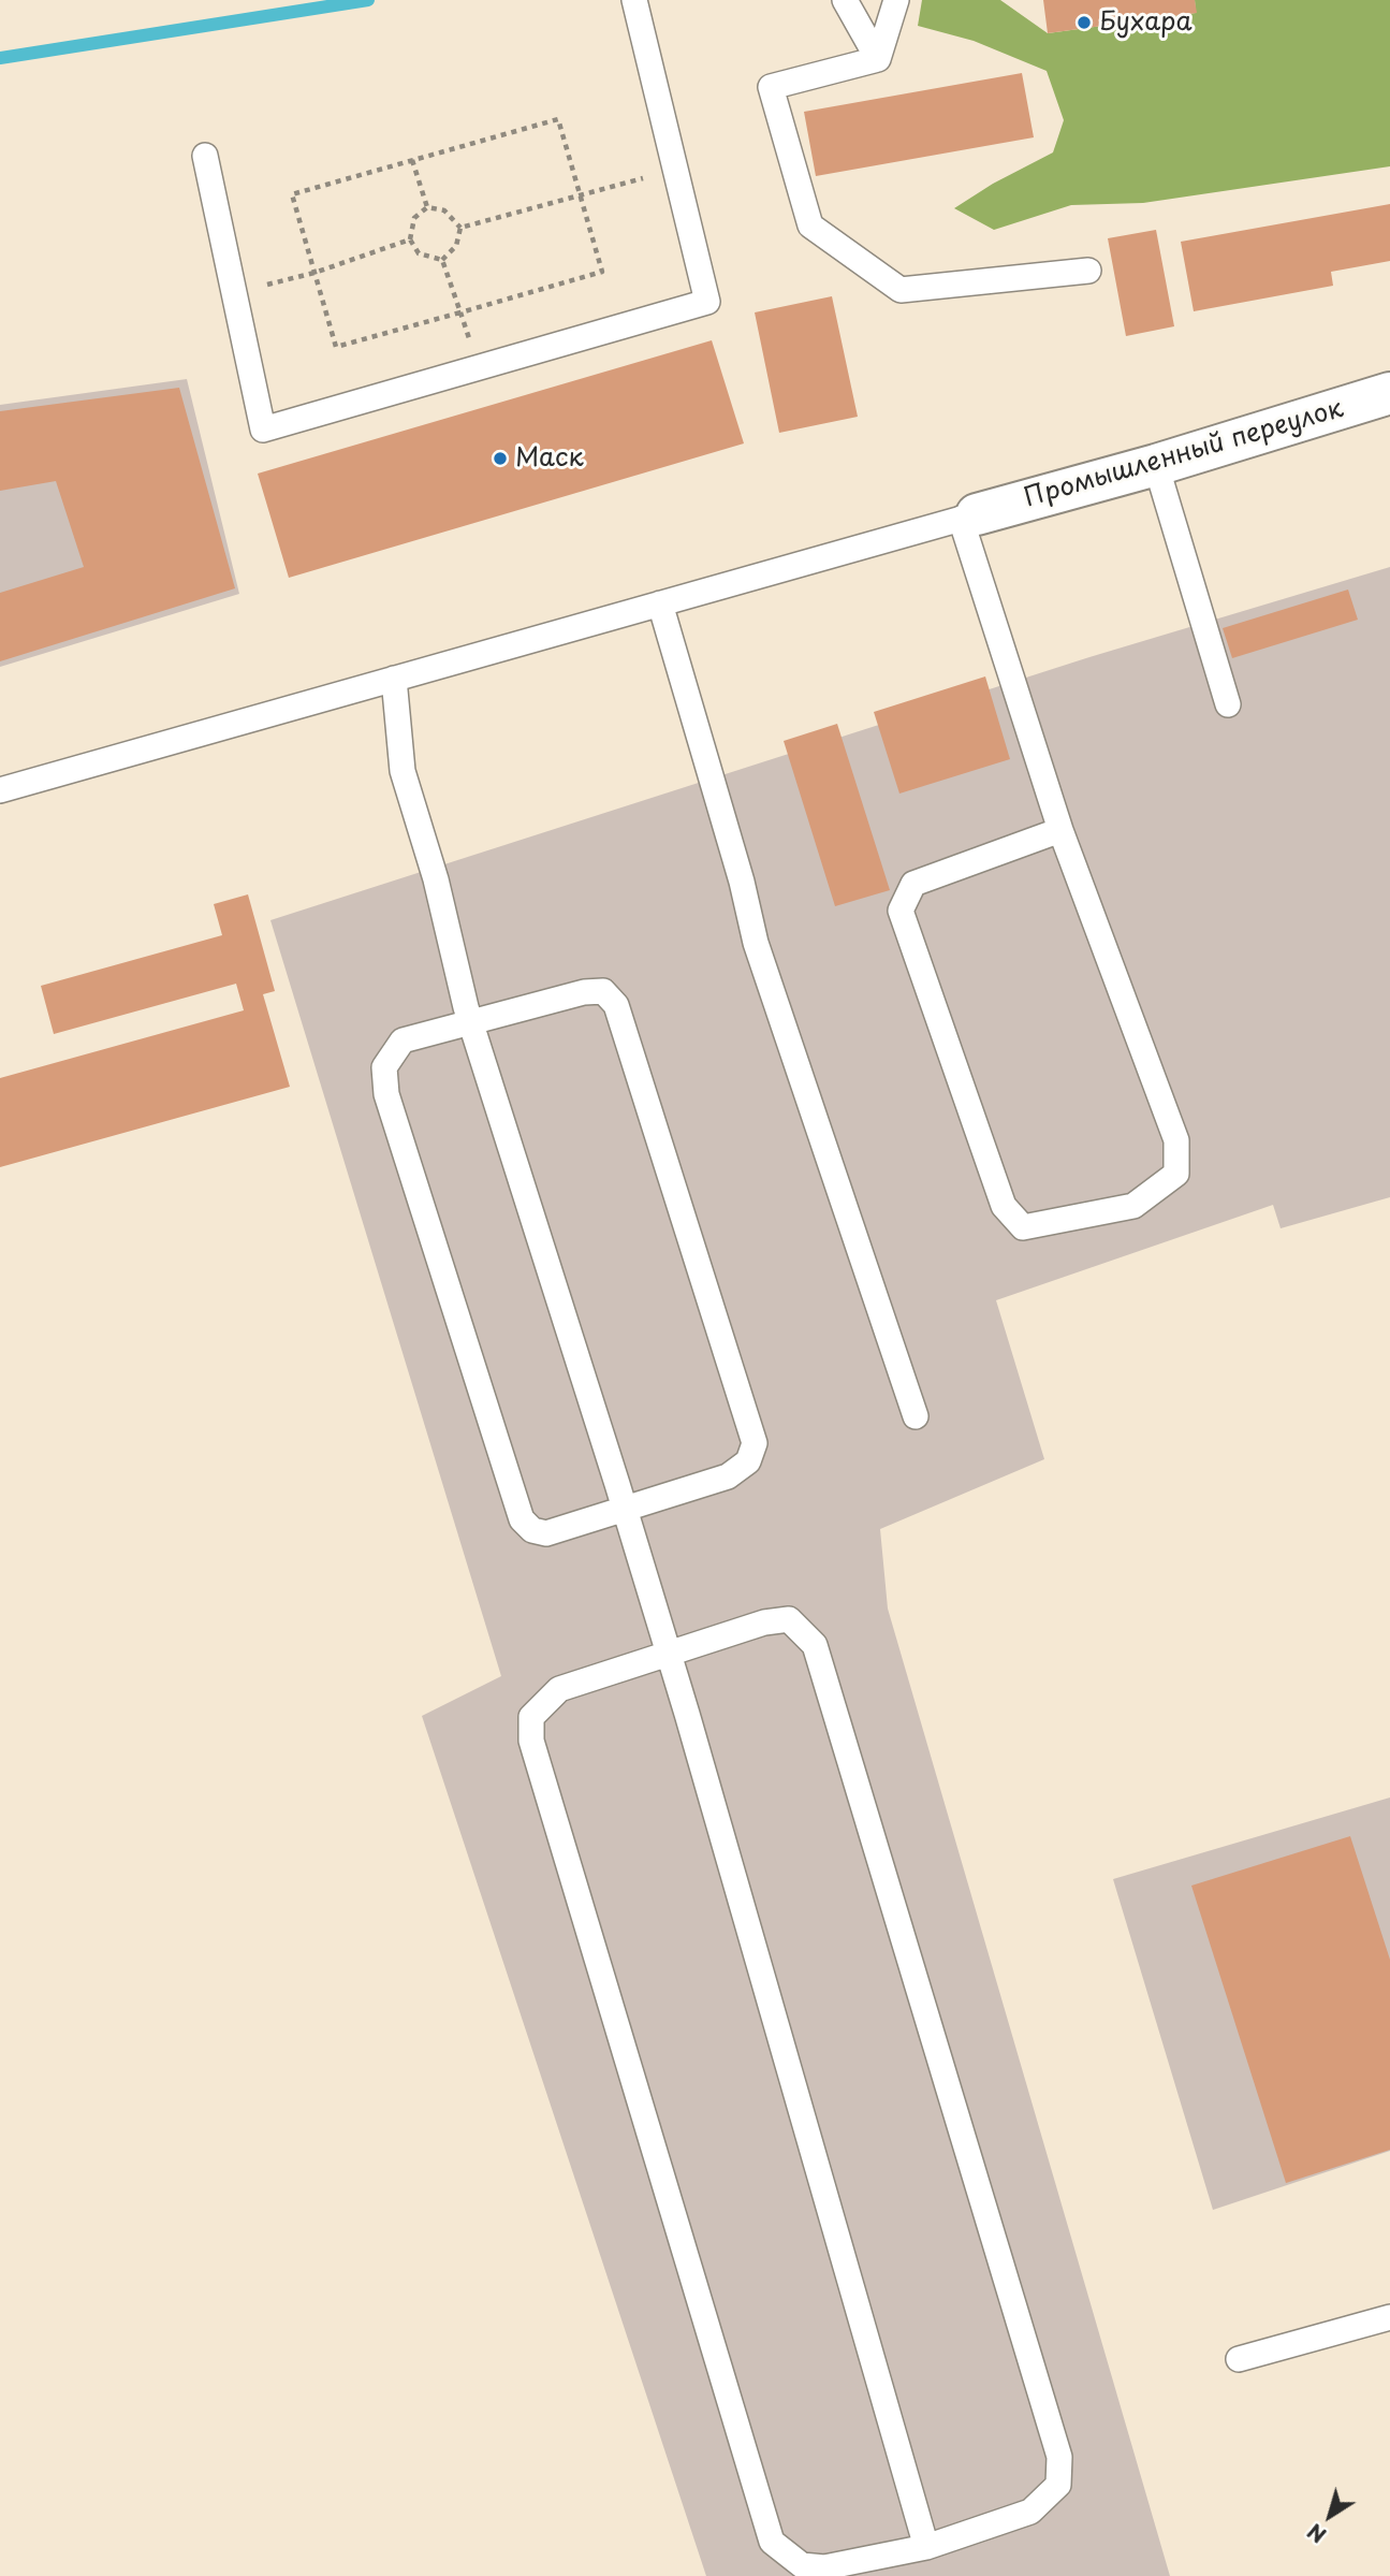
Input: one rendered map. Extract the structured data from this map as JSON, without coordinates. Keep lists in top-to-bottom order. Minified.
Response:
{"streets":{"street":["Промышленный переулок"]},"places":["Бухара","Маск"],"north":"bottom left"}
